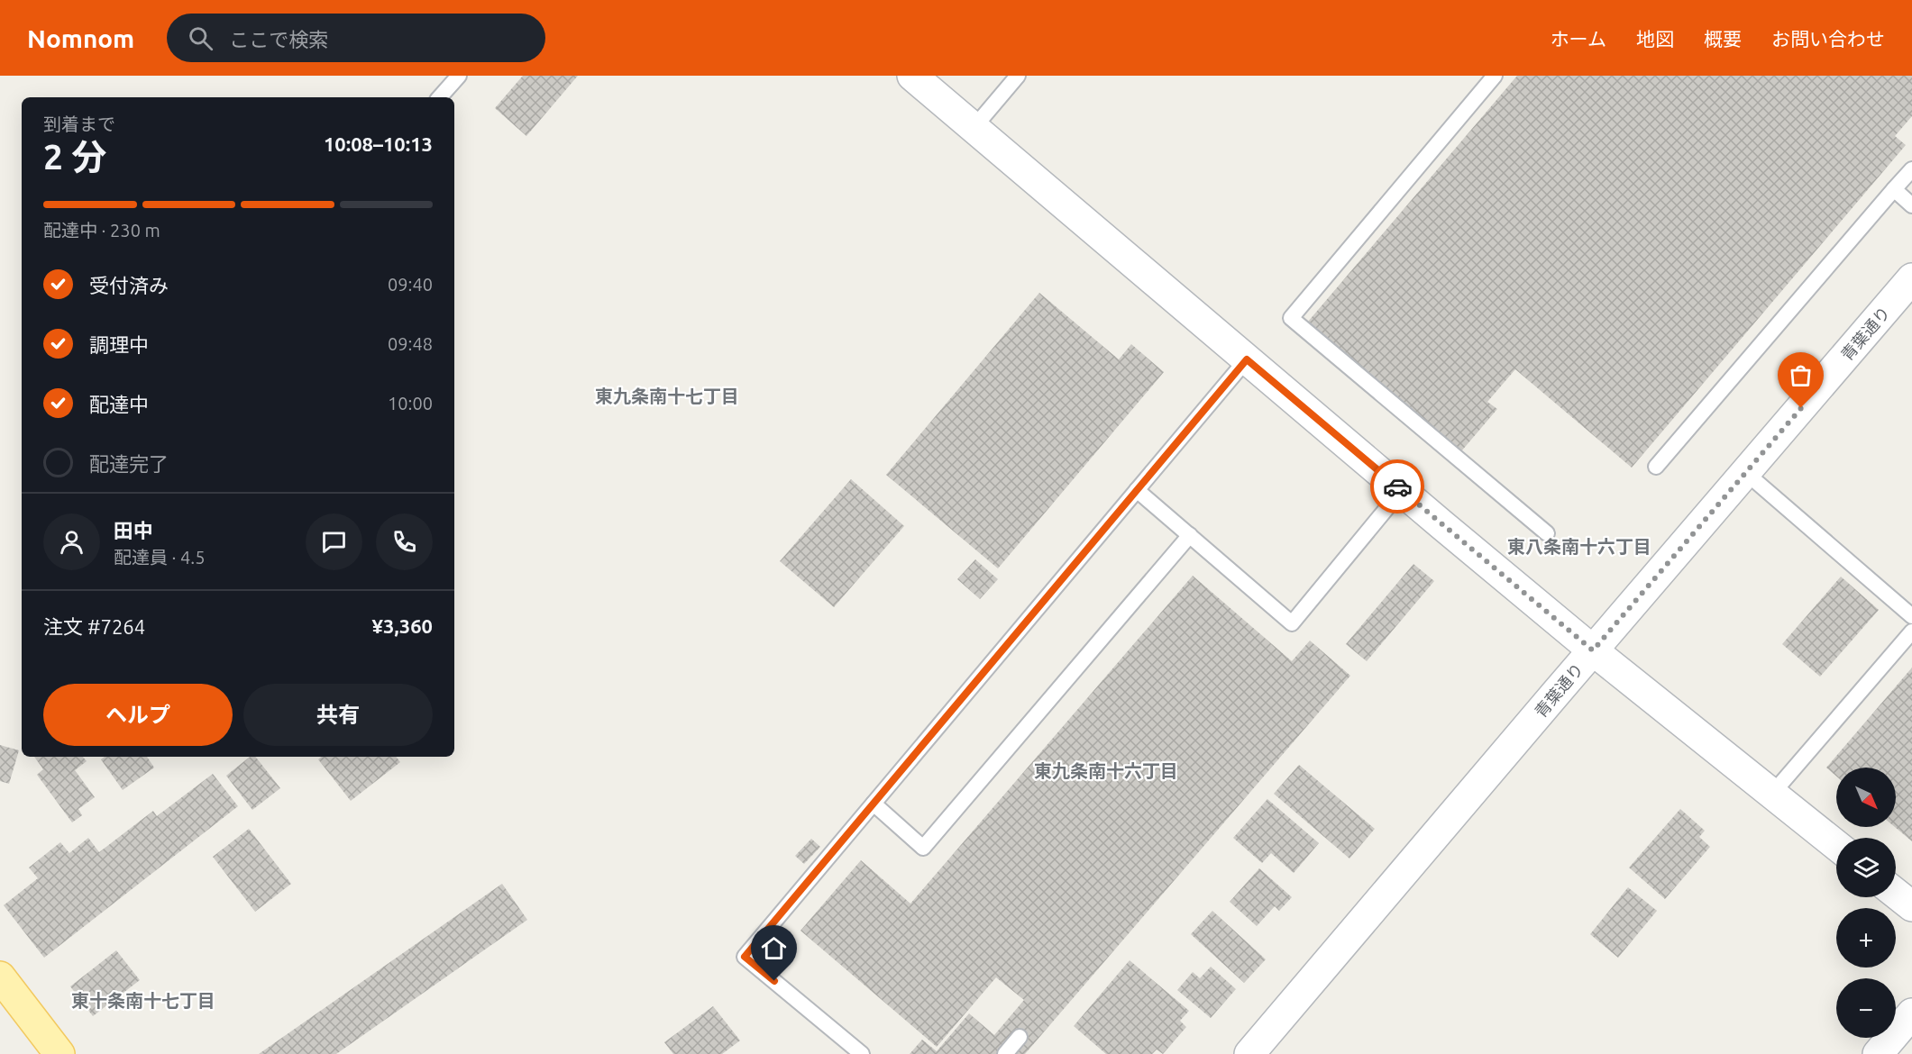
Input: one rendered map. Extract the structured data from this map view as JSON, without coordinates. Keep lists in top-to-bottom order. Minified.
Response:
{"streets":{"street":["青葉通り"]},"districts":["東九条南十七丁目","東八条南十六丁目","東九条南十六丁目","東十条南十七丁目"],"north":"bottom right","page":{"header":"Nomnom","search":"ここで検索","nav":["ホーム","地図","概要","お問い合わせ"],"heading":["2 分","到着まで","10:08–10:13"],"panel":["田中","配達員 · 4.5","注文 #7264","¥3,360"],"bar":"配達中 · 230 m","list":[["受付済み","09:40"],["調理中","09:48"],["配達中","10:00"],"配達完了"],"buttons":["ヘルプ","共有"],"map_buttons":["+","−"]}}
